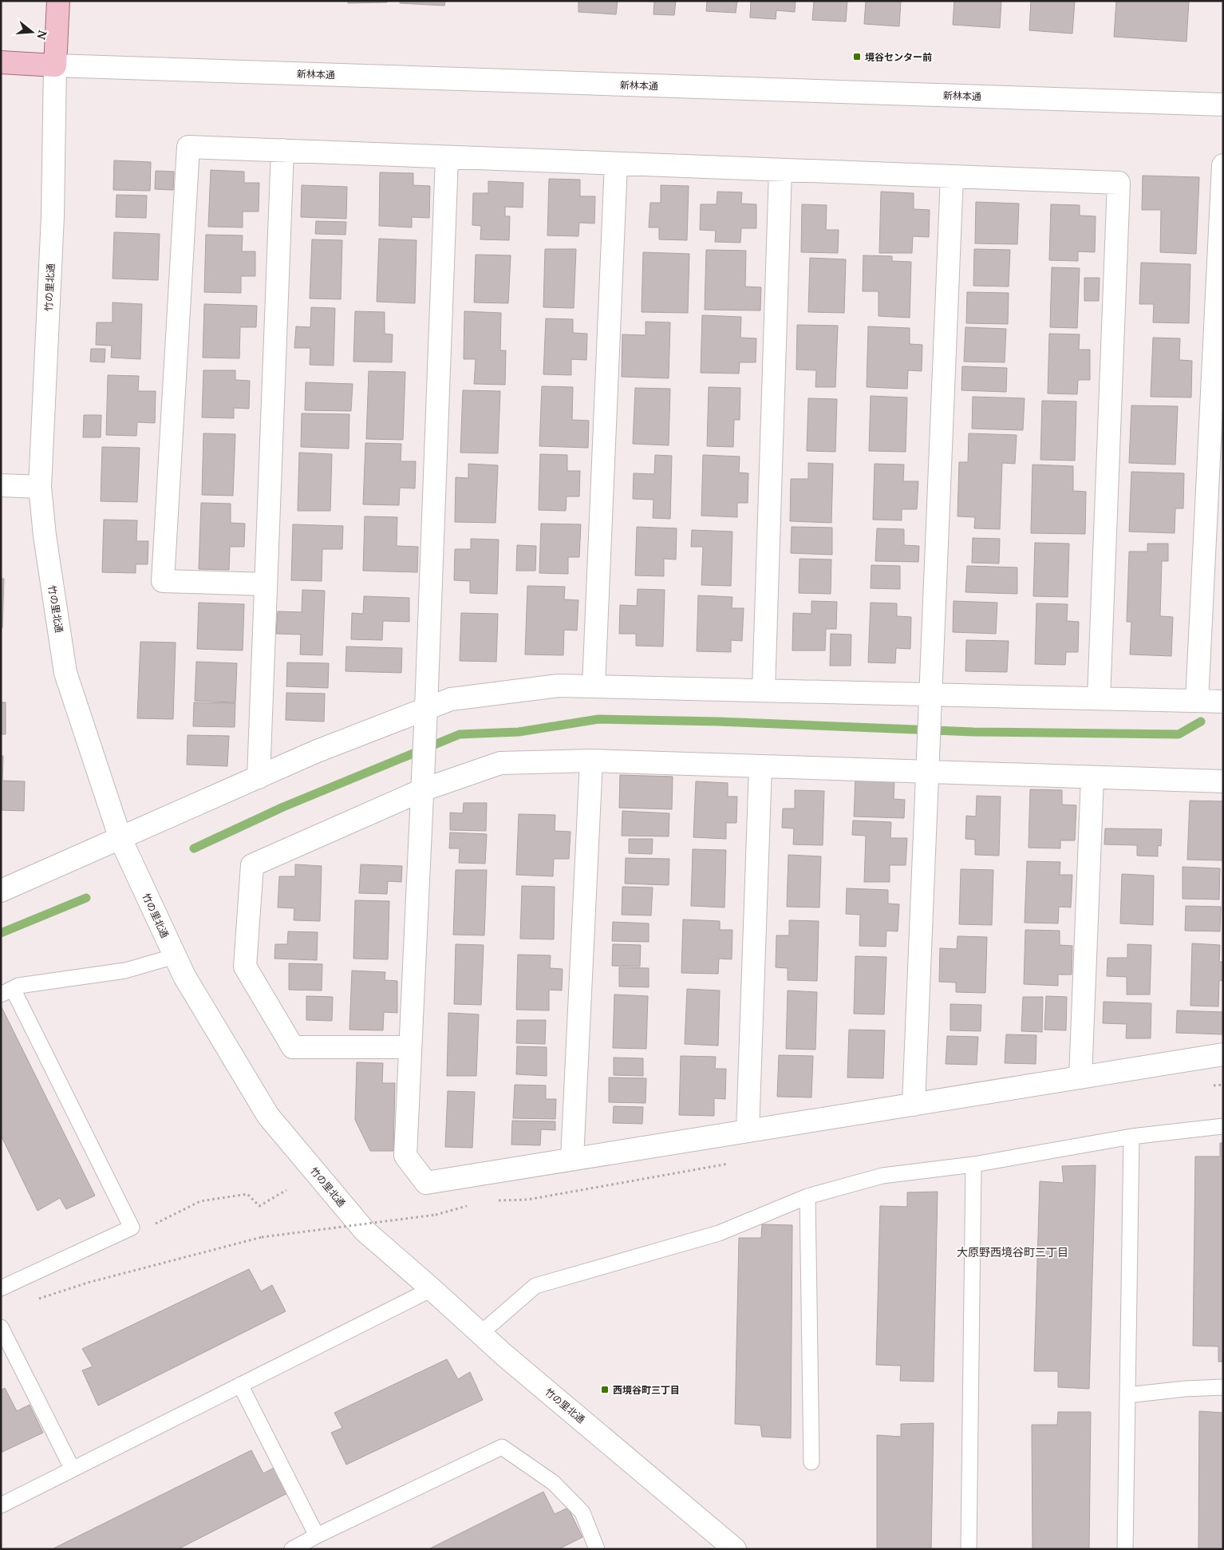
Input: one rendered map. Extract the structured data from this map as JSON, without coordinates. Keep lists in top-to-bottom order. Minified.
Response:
{"streets":{"street":["新林本通","竹の里北通"]},"crossings":[["新林本通","竹の里北通"]],"districts":["大原野西境谷町三丁目"],"places":{"transit":["境谷センター前","西境谷町三丁目"]},"north":"right"}
